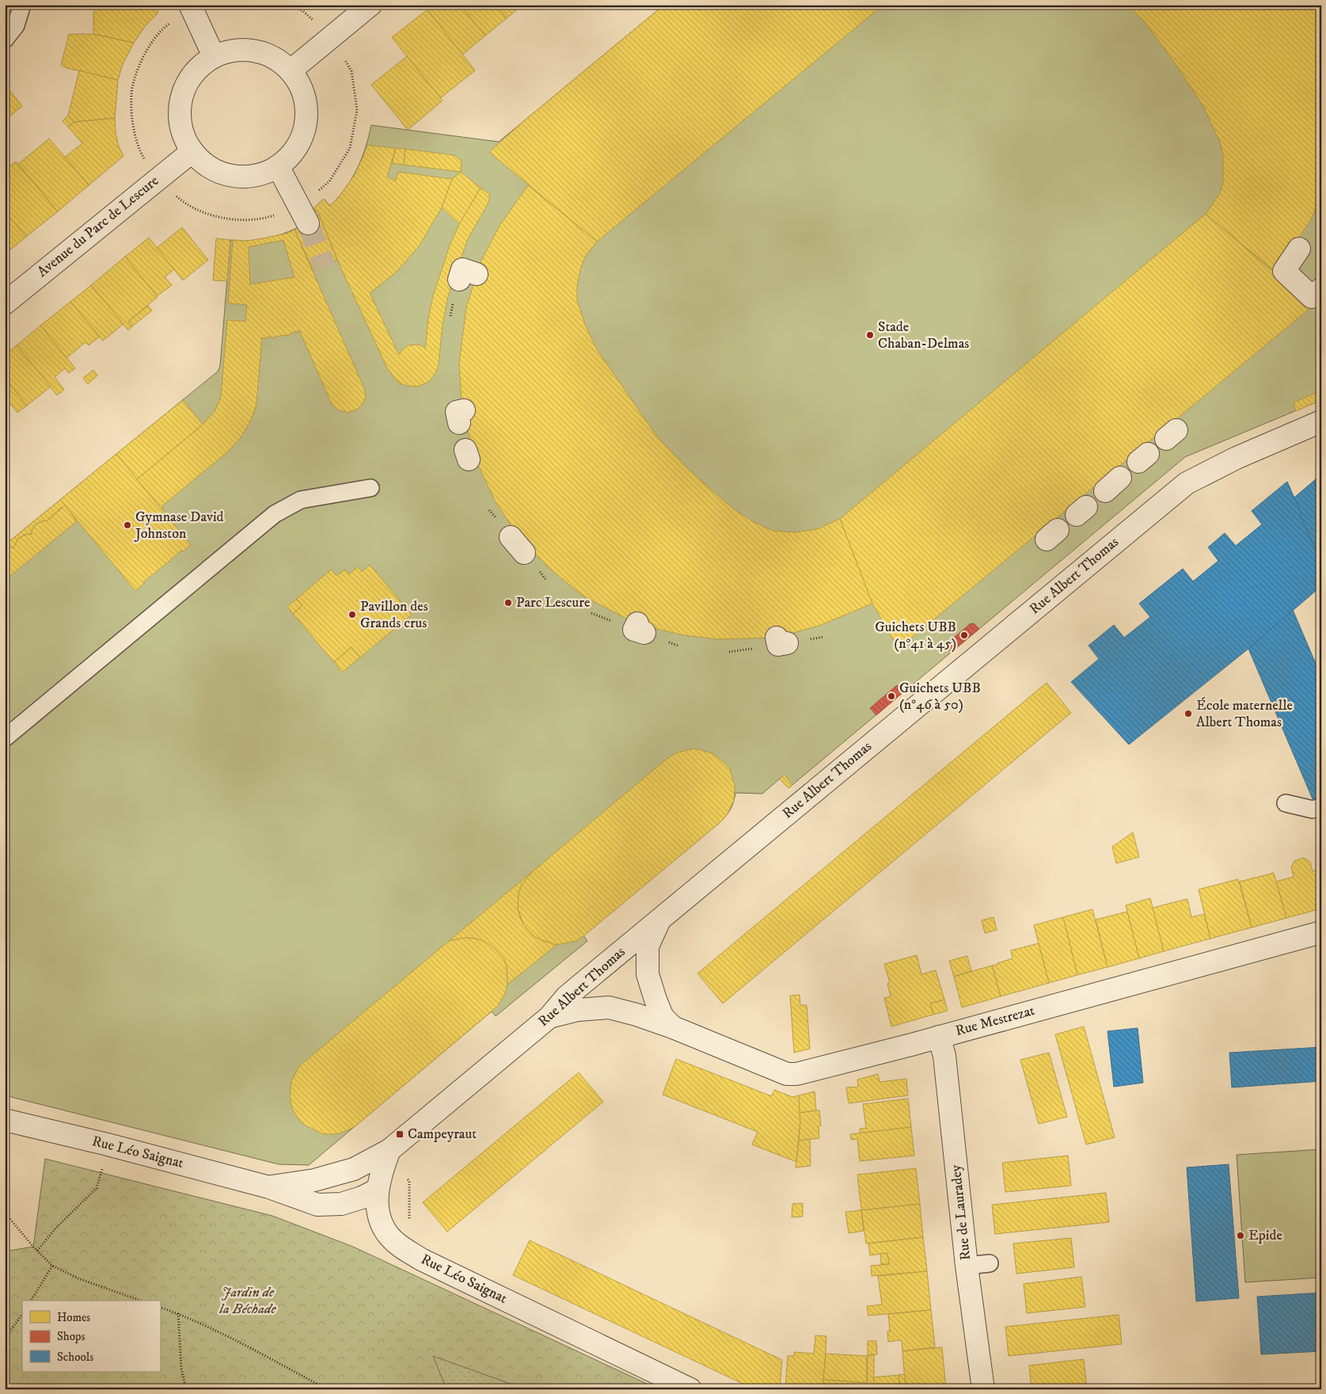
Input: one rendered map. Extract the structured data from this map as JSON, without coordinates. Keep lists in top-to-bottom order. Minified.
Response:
{"streets":{"street":["Avenue du Parc de Lescure","Rue Albert Thomas","Rue Mestrezat","Rue Léo Saignat","Rue de Lauradey"]},"crossings":[["Rue Albert Thomas","Rue Mestrezat"],["Rue Albert Thomas","Rue Léo Saignat"],["Rue Mestrezat","Rue de Lauradey"]],"parks":["Jardin de la Béchade"],"places":{"other":["Stade Chaban-Delmas","Gymnase David Johnston","Parc Lescure","Pavillon des Grands crus","Guichets UBB (n°41 à 45)","Guichets UBB (n°46 à 50)","École maternelle Albert Thomas","Epide"],"transit":["Campeyraut"]},"legend":["Homes","Shops","Schools"]}
